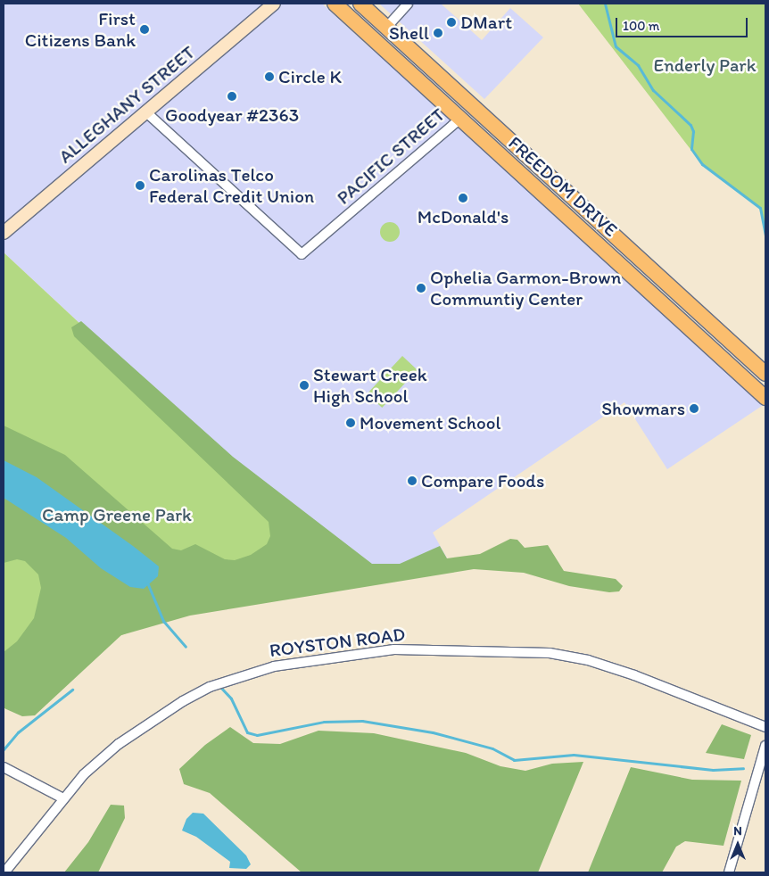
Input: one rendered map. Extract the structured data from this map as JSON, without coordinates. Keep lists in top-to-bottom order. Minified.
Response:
{"streets":{"main road":["FREEDOM DRIVE"],"street":["ALLEGHANY STREET","PACIFIC STREET","ROYSTON ROAD"]},"crossings":[["ALLEGHANY STREET","PACIFIC STREET"],["PACIFIC STREET","FREEDOM DRIVE"]],"parks":["Enderly Park","Camp Greene Park"],"places":["DMart","First Citizens Bank","Shell","Circle K","Goodyear #2363","Carolinas Telco Federal Credit Union","McDonald's","Ophelia Garmon-Brown Communtiy Center","Stewart Creek High School","Showmars","Movement School","Compare Foods"],"scale_bar":"100 m","north":"top"}
